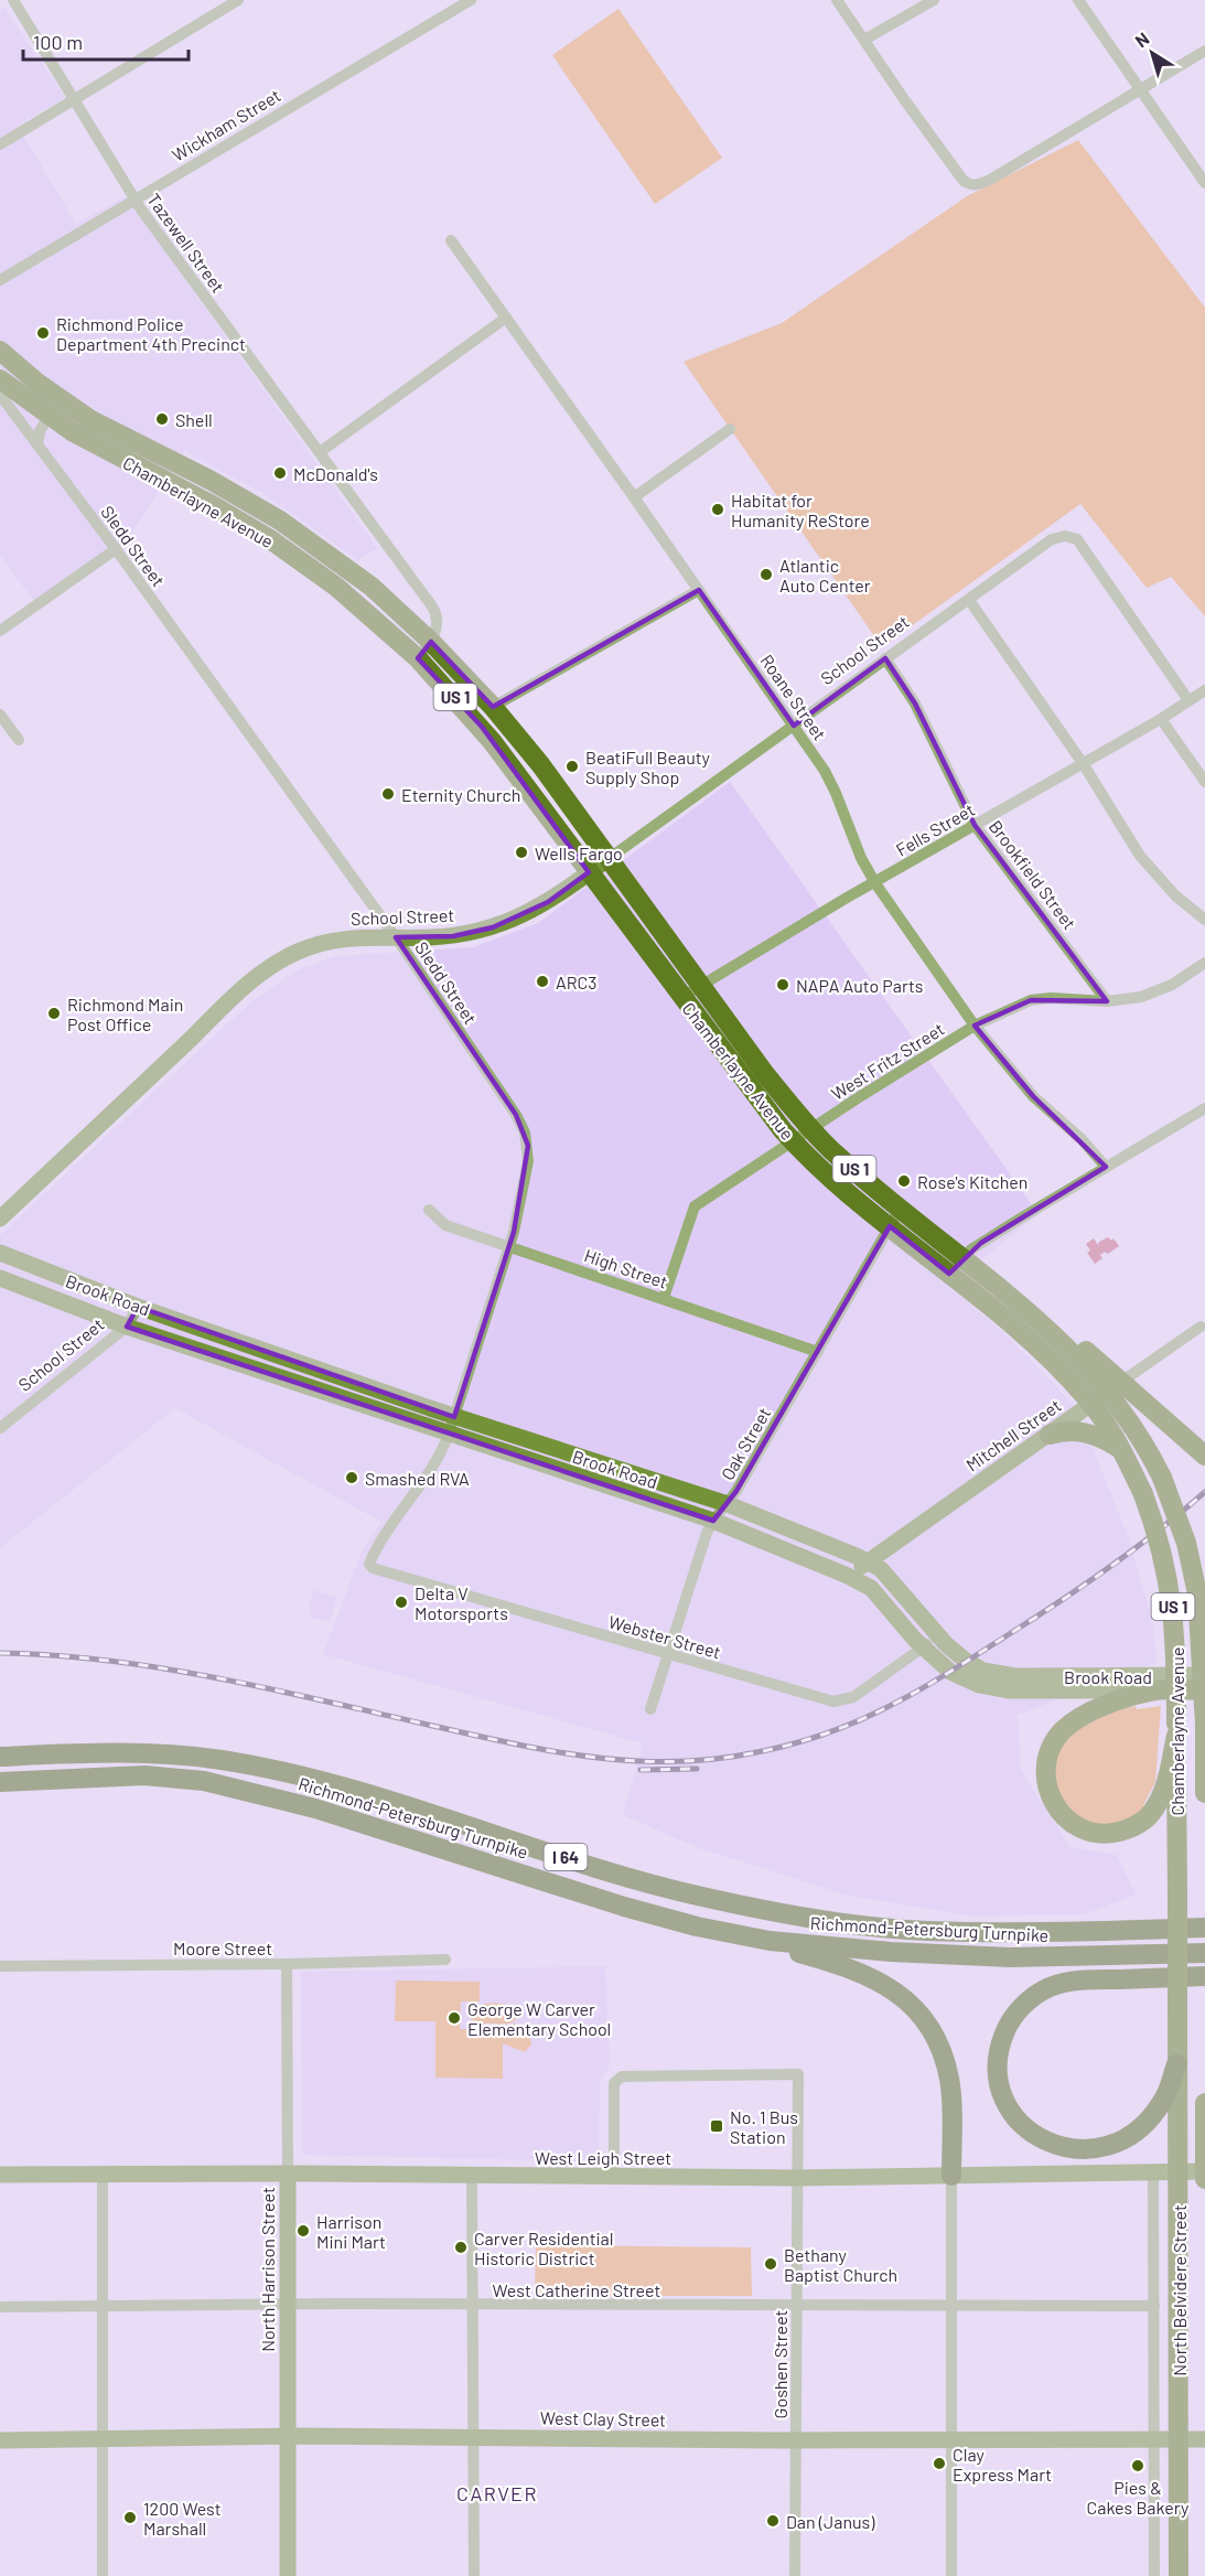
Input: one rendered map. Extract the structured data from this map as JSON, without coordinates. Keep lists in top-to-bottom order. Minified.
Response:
{"streets":{"highway":["Richmond-Petersburg Turnpike","I 64"],"main road":["Chamberlayne Avenue","School Street","US 1","Brook Road","Mitchell Street","West Leigh Street","North Harrison Street","North Belvidere Street","West Clay Street"],"street":["Wickham Street","Tazewell Street","Sledd Street","Roane Street","Fells Street","Brookfield Street","West Fritz Street","High Street","Oak Street","Webster Street","Moore Street","West Catherine Street","Goshen Street"]},"crossings":[["Wickham Street","Tazewell Street"],["Tazewell Street","Chamberlayne Avenue"],["Chamberlayne Avenue","School Street"],["Chamberlayne Avenue","Fells Street"],["Chamberlayne Avenue","West Fritz Street"],["Chamberlayne Avenue","Mitchell Street"],["Chamberlayne Avenue","Oak Street"],["Chamberlayne Avenue","North Belvidere Street"],["Sledd Street","School Street"],["Sledd Street","High Street"],["Sledd Street","Brook Road"],["Sledd Street","Webster Street"],["School Street","Roane Street"],["School Street","Fells Street"],["School Street","Brookfield Street"],["School Street","Brook Road"],["Roane Street","Fells Street"],["Roane Street","West Fritz Street"],["Fells Street","Brookfield Street"],["Brookfield Street","West Fritz Street"],["West Fritz Street","High Street"],["High Street","Oak Street"],["Brook Road","Mitchell Street"],["Brook Road","Oak Street"],["Brook Road","Webster Street"],["Oak Street","Webster Street"],["Moore Street","North Harrison Street"],["West Leigh Street","North Harrison Street"],["West Leigh Street","North Belvidere Street"],["West Leigh Street","Goshen Street"],["North Harrison Street","West Catherine Street"],["North Harrison Street","West Clay Street"],["West Catherine Street","Goshen Street"],["North Belvidere Street","West Clay Street"],["Goshen Street","West Clay Street"]],"districts":["CARVER"],"places":{"other":["Richmond Police Department 4th Precinct","Shell","McDonald's","Habitat for Humanity ReStore","Atlantic Auto Center","BeatiFull Beauty Supply Shop","Eternity Church","Wells Fargo","ARC3","NAPA Auto Parts","Richmond Main Post Office","Rose's Kitchen","Smashed RVA","Delta V Motorsports","George W Carver Elementary School","Harrison Mini Mart","Carver Residential Historic District","Bethany Baptist Church","Clay Express Mart","Pies & Cakes Bakery","1200 West Marshall","Dan (Janus)"],"transit":["No. 1 Bus Station"]},"scale_bar":"100 m","north":"top left"}
